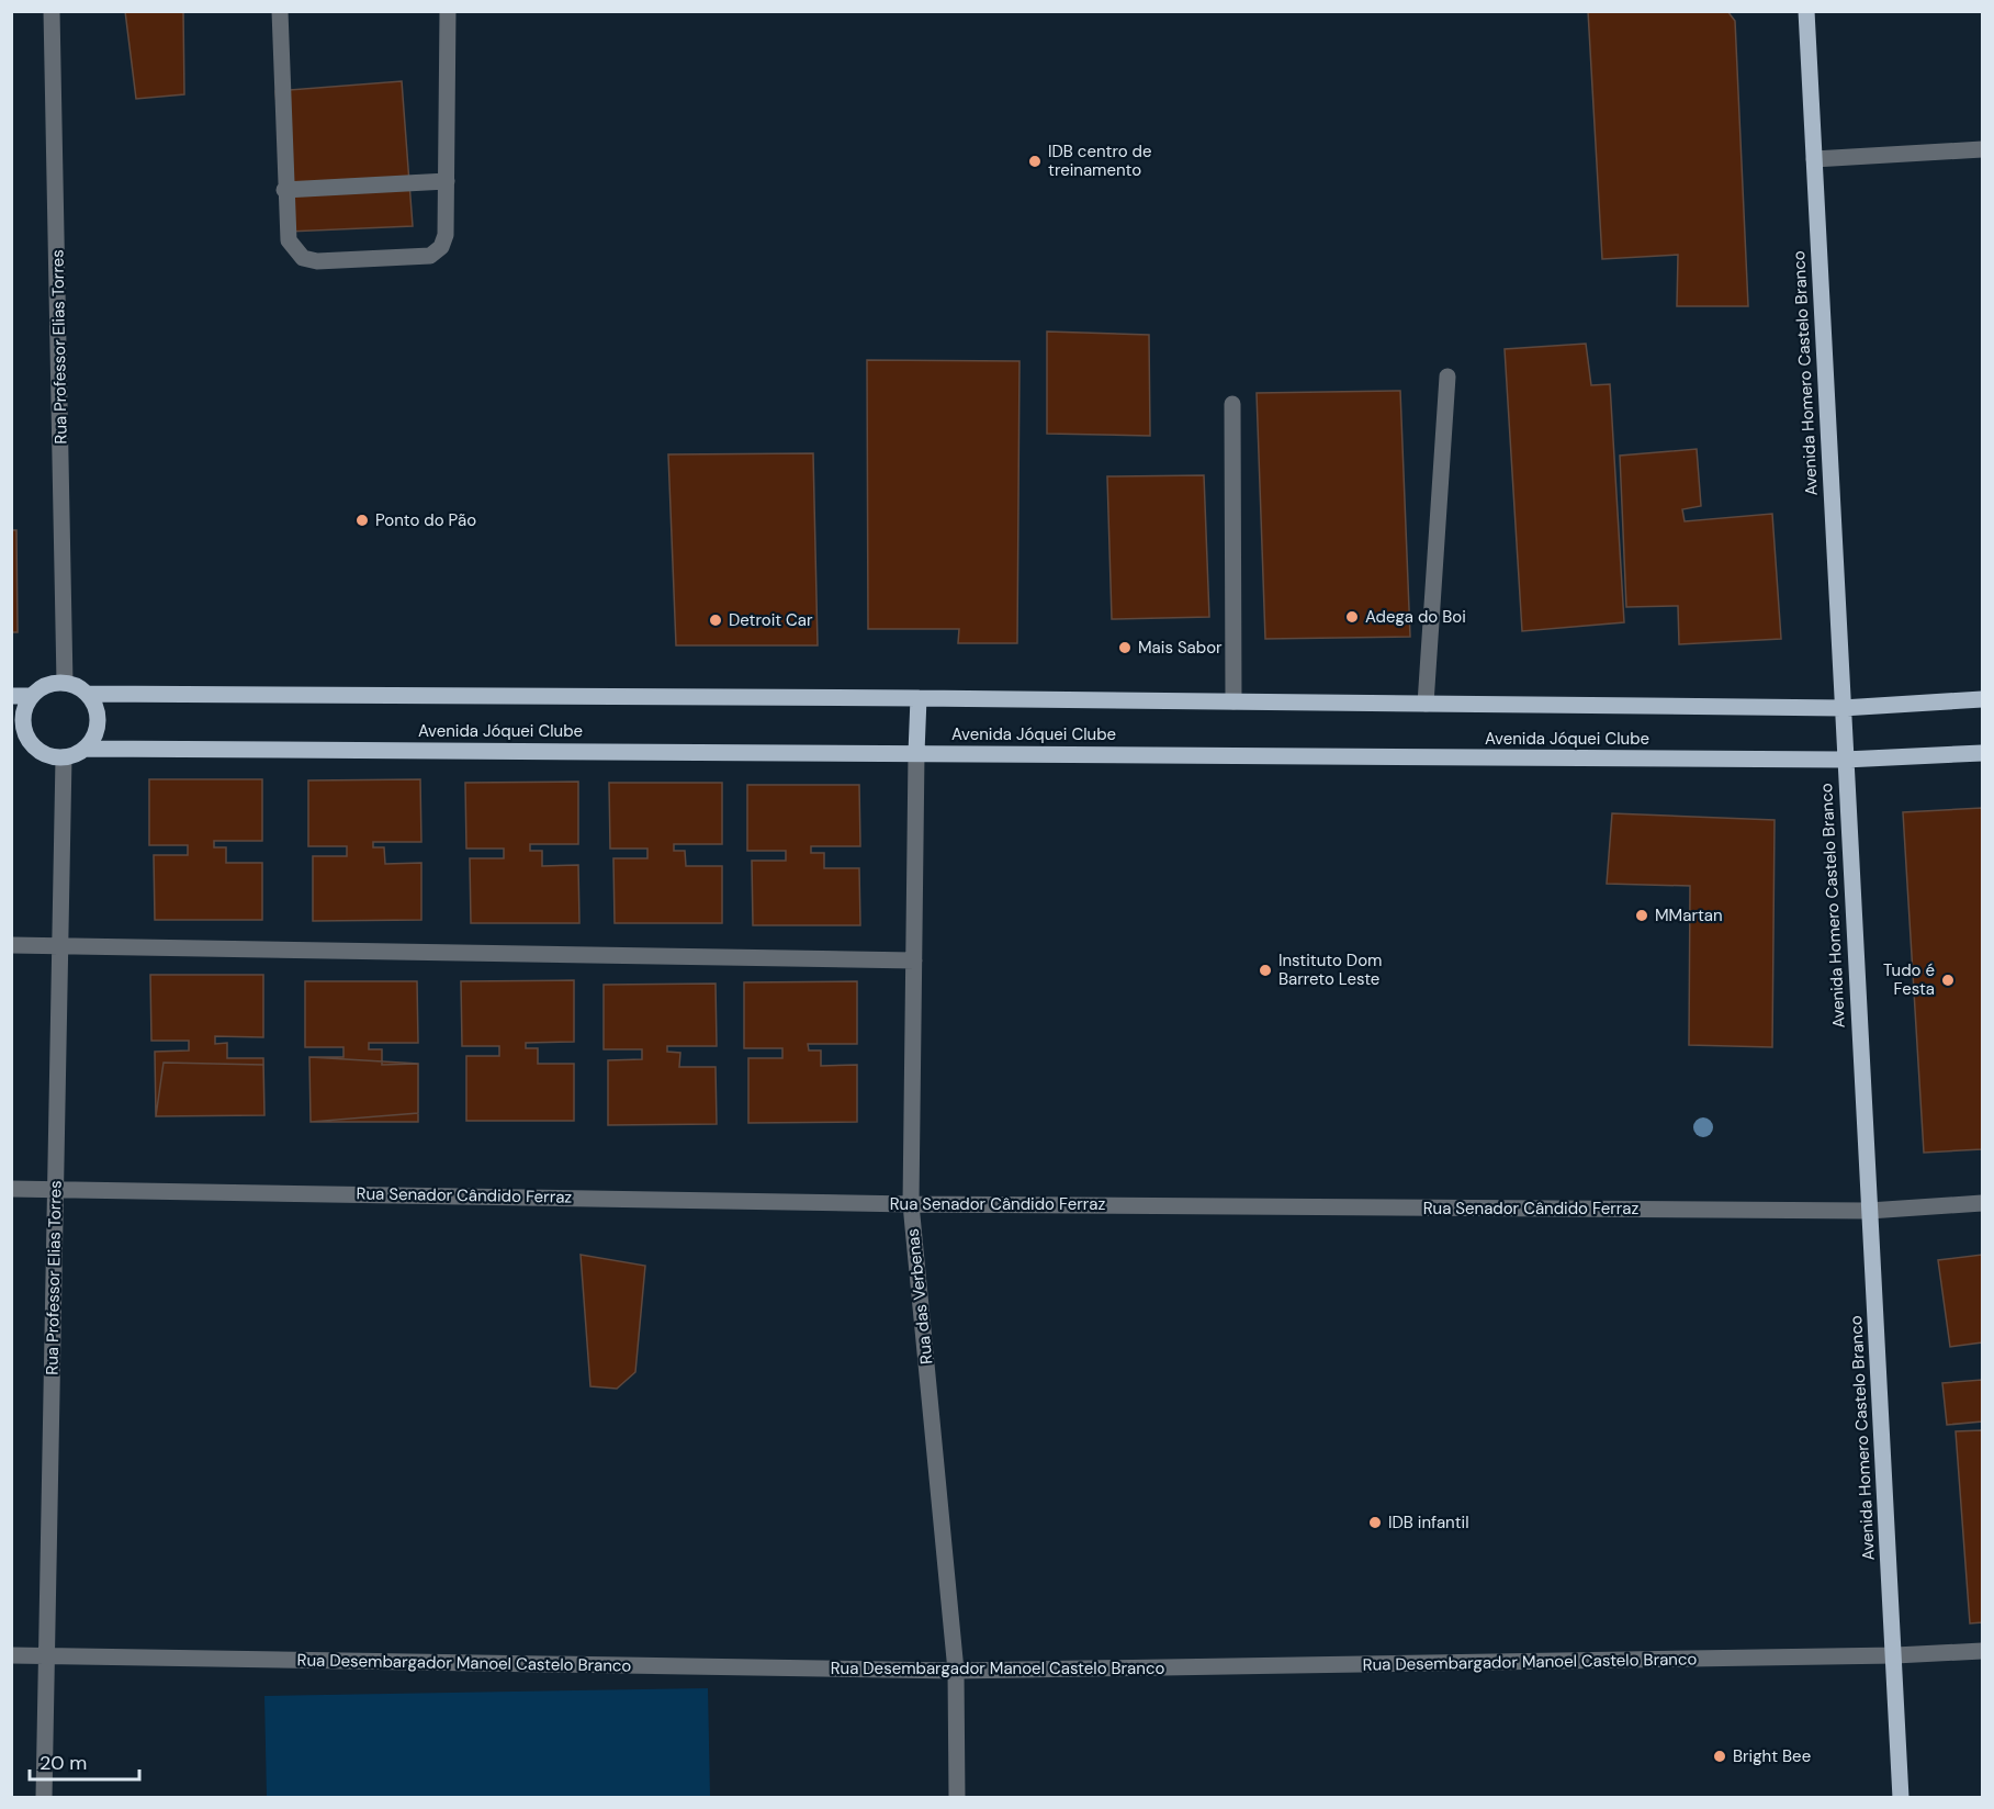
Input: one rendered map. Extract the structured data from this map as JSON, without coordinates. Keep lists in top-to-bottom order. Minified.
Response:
{"streets":{"main road":["Avenida Homero Castelo Branco","Avenida Jóquei Clube"],"street":["Rua Professor Elias Torres","Rua Senador Cândido Ferraz","Rua das Verbenas","Rua Desembargador Manoel Castelo Branco"]},"crossings":[["Rua Professor Elias Torres","Avenida Jóquei Clube"],["Rua Professor Elias Torres","Rua Senador Cândido Ferraz"],["Rua Professor Elias Torres","Rua Desembargador Manoel Castelo Branco"],["Avenida Homero Castelo Branco","Avenida Jóquei Clube"],["Avenida Homero Castelo Branco","Rua Senador Cândido Ferraz"],["Avenida Homero Castelo Branco","Rua Desembargador Manoel Castelo Branco"],["Avenida Jóquei Clube","Rua das Verbenas"],["Rua Senador Cândido Ferraz","Rua das Verbenas"],["Rua das Verbenas","Rua Desembargador Manoel Castelo Branco"]],"places":["IDB centro de treinamento","Ponto do Pão","Adega do Boi","Detroit Car","Mais Sabor","MMartan","Instituto Dom Barreto Leste","Tudo é Festa","IDB infantil","Bright Bee"],"scale_bar":"20 m"}
